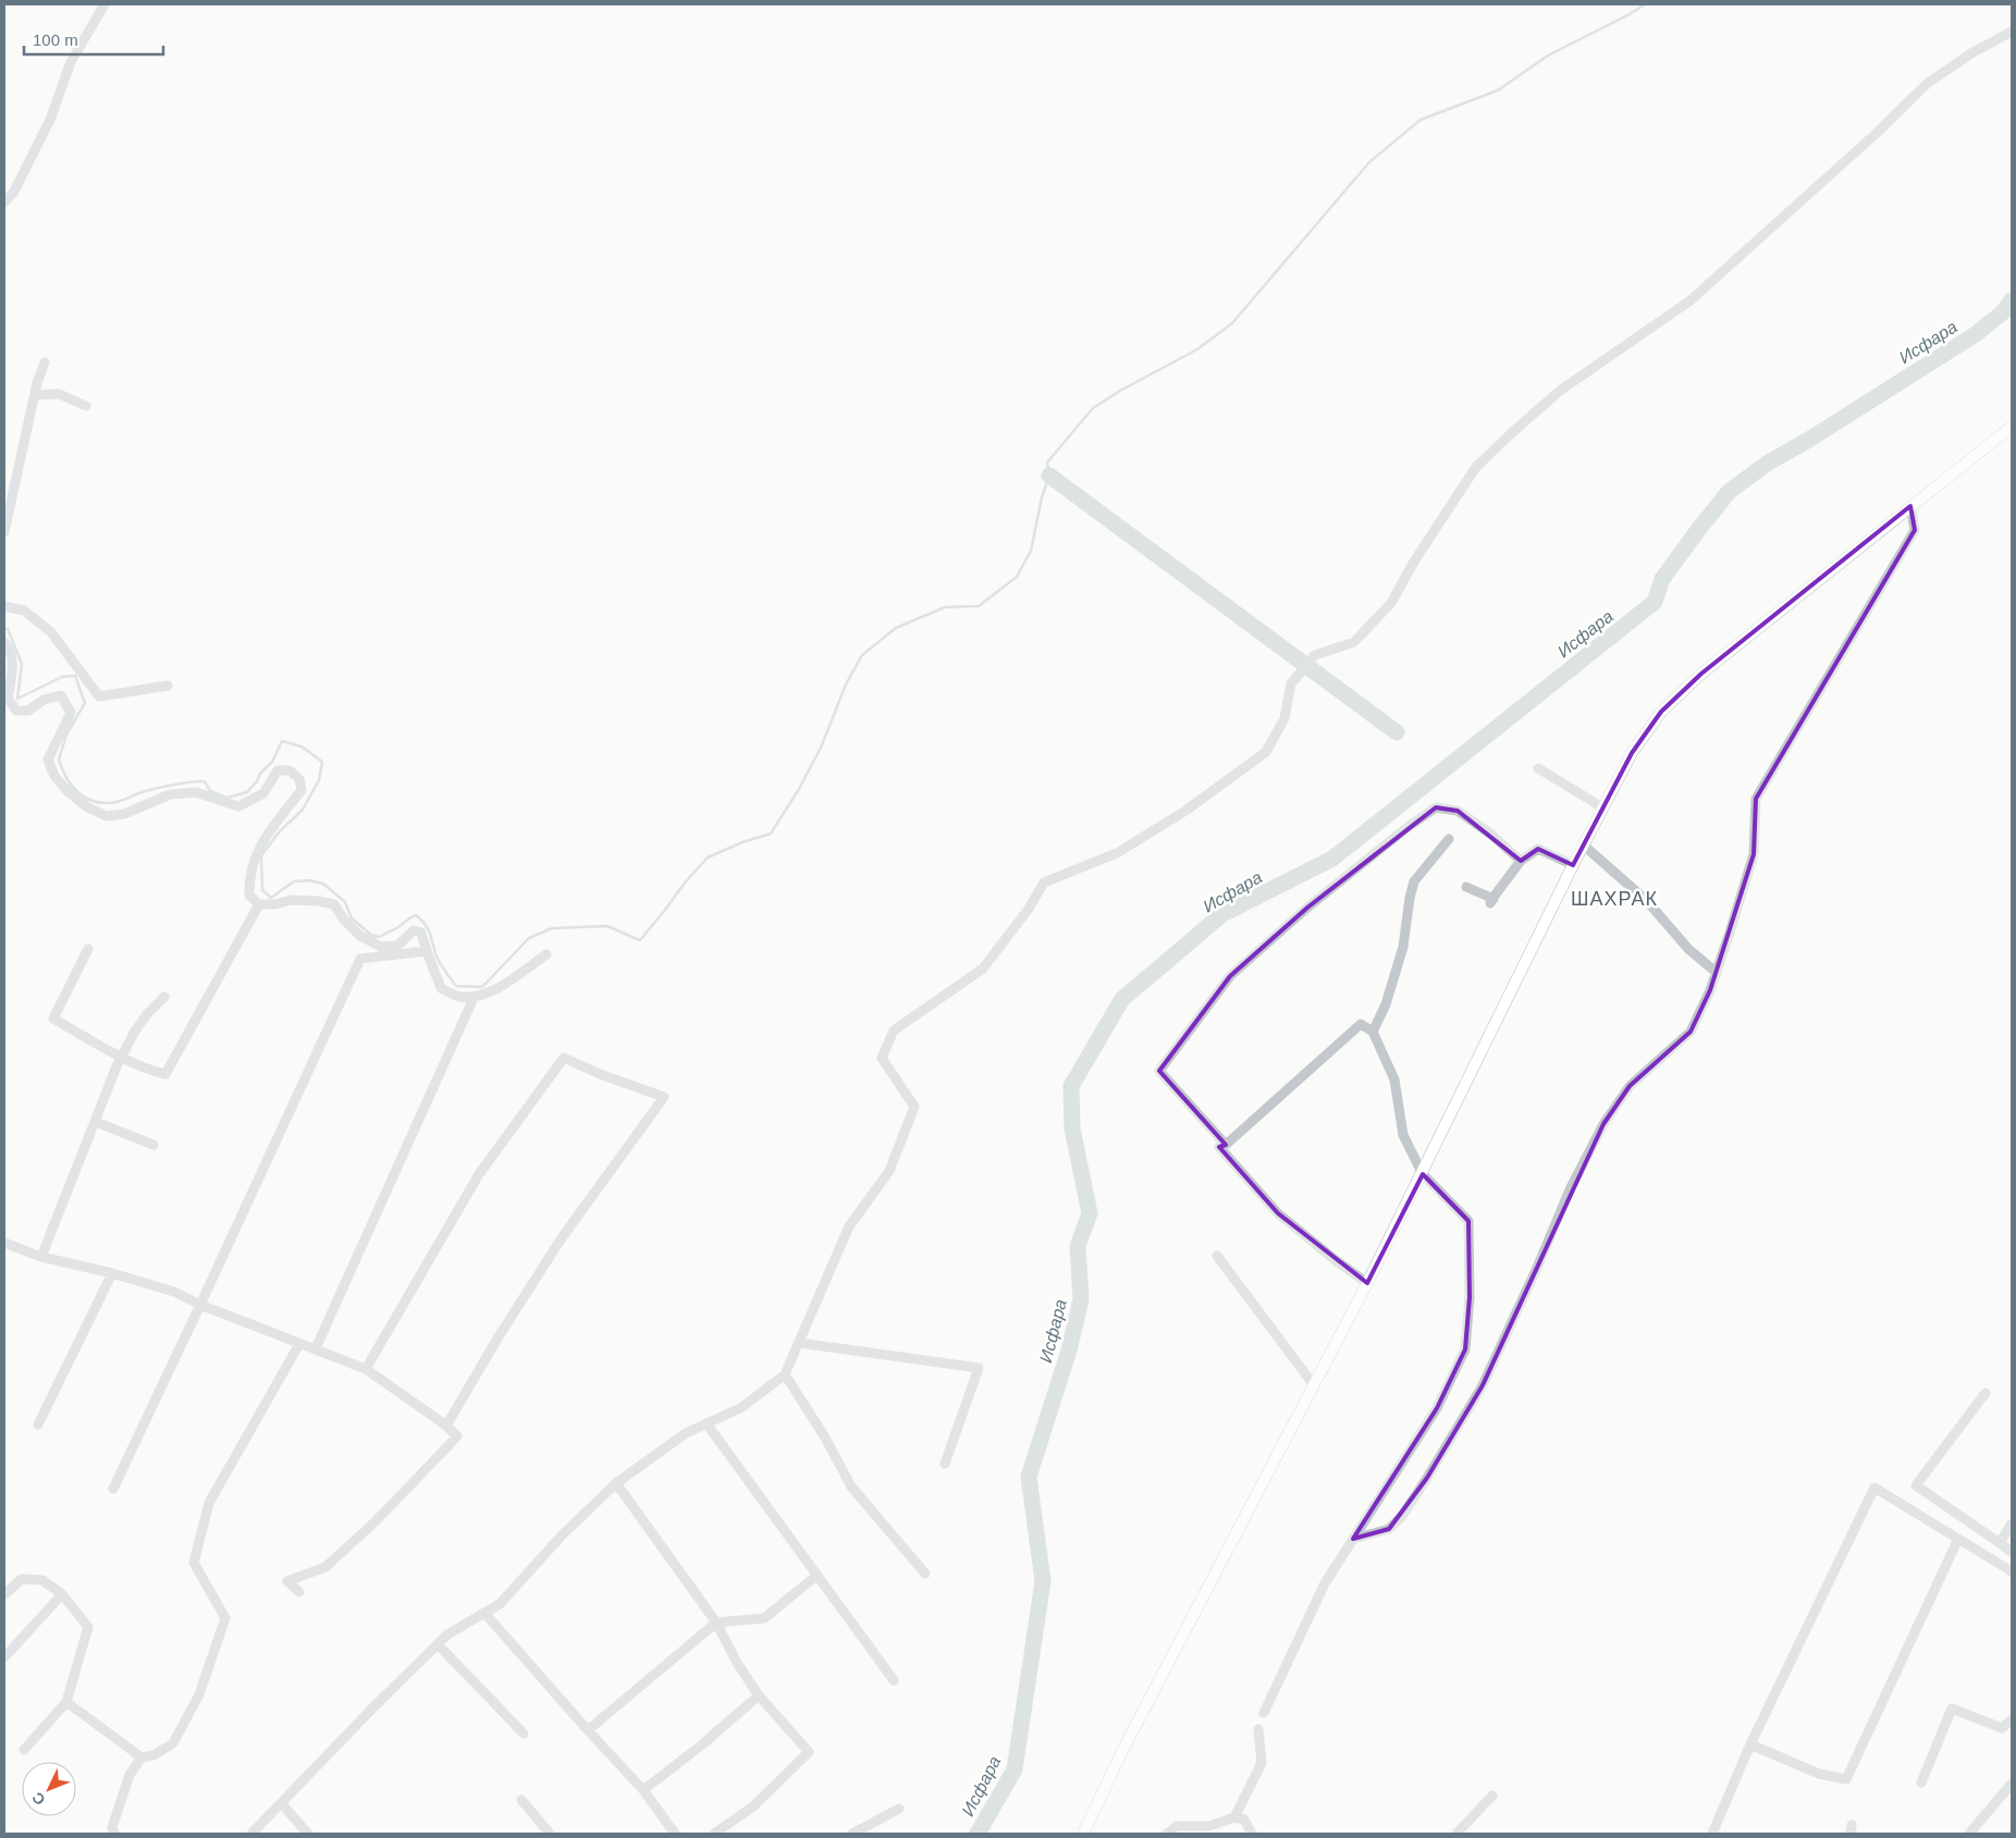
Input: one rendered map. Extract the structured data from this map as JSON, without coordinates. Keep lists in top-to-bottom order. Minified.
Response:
{"districts":["ШАХРАК"],"water":["Исфара"],"scale_bar":"100 m","north":"bottom left"}
